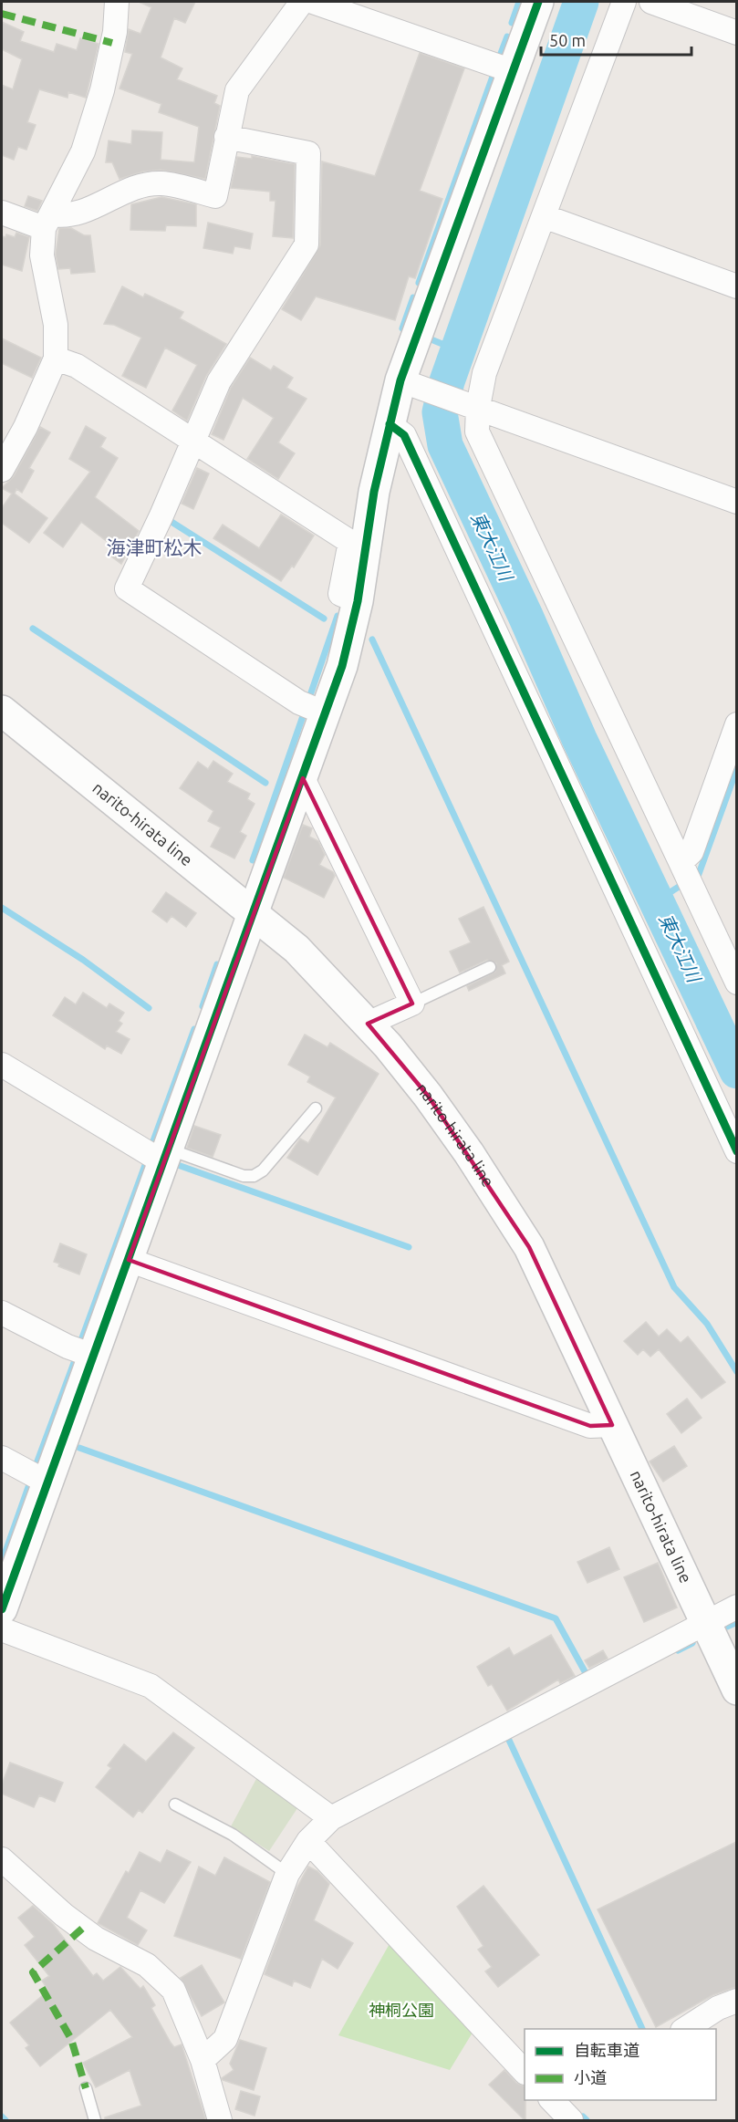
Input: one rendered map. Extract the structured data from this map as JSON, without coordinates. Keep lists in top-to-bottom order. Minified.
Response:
{"streets":{"street":["narito-hirata line"]},"districts":["海津町松木"],"water":["東大江川"],"parks":["神桐公園"],"legend":["自転車道","小道"],"scale_bar":"50 m"}
